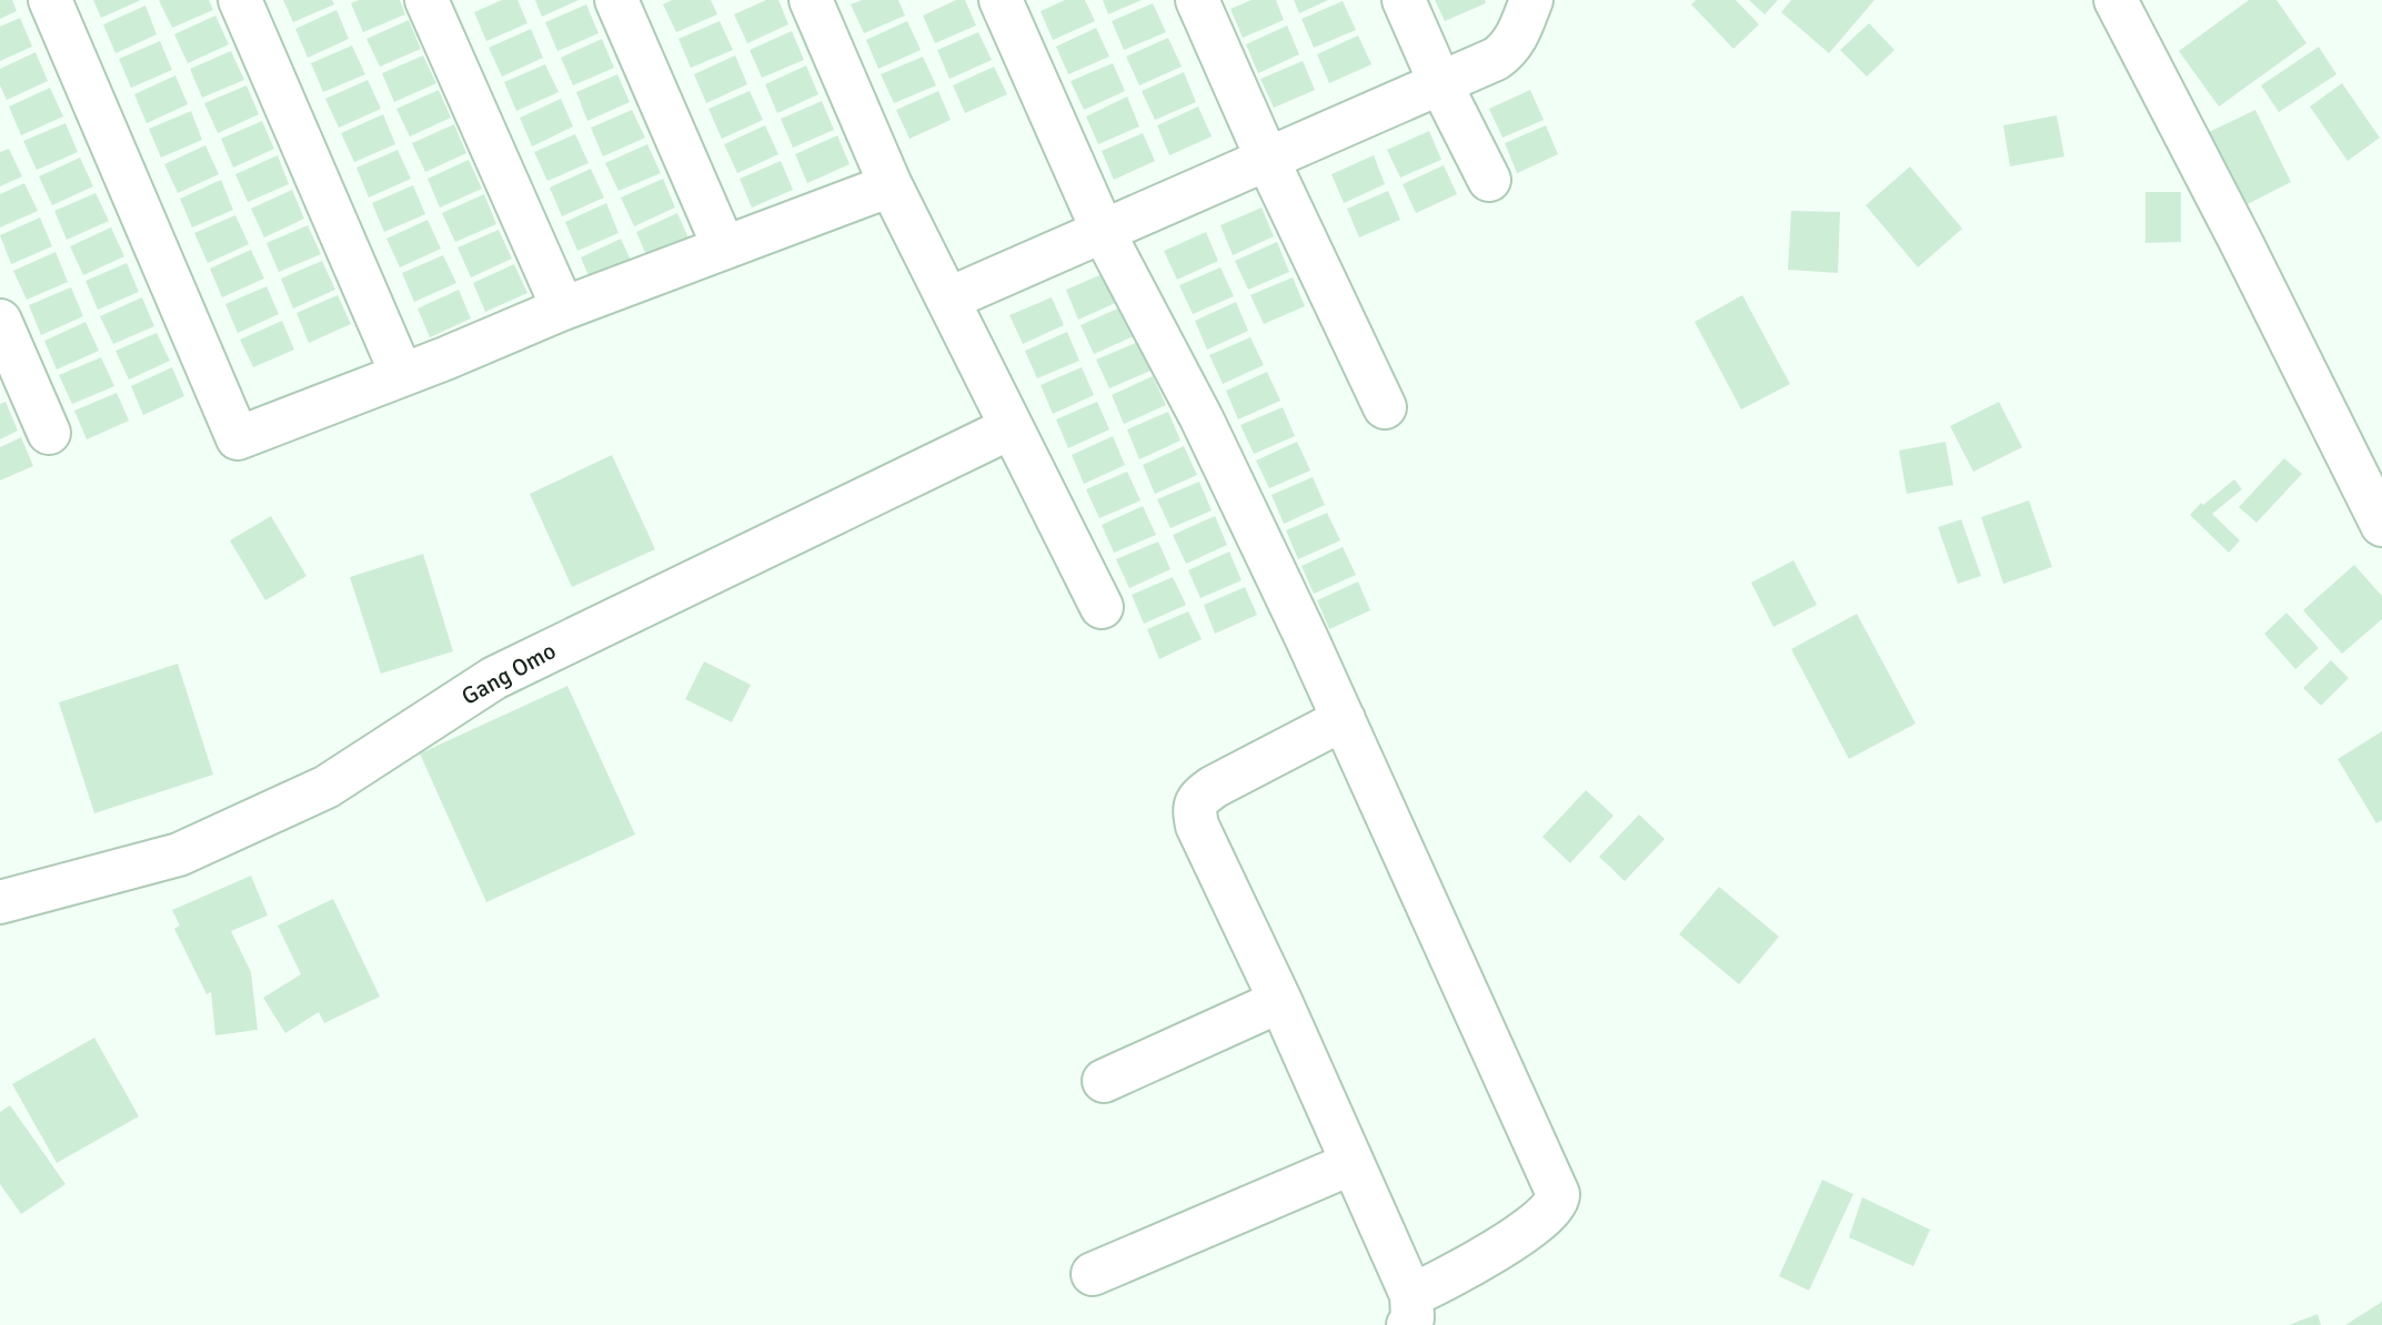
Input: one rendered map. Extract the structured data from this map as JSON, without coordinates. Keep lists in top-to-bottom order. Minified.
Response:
{"streets":{"street":["Gang Omo"]}}
